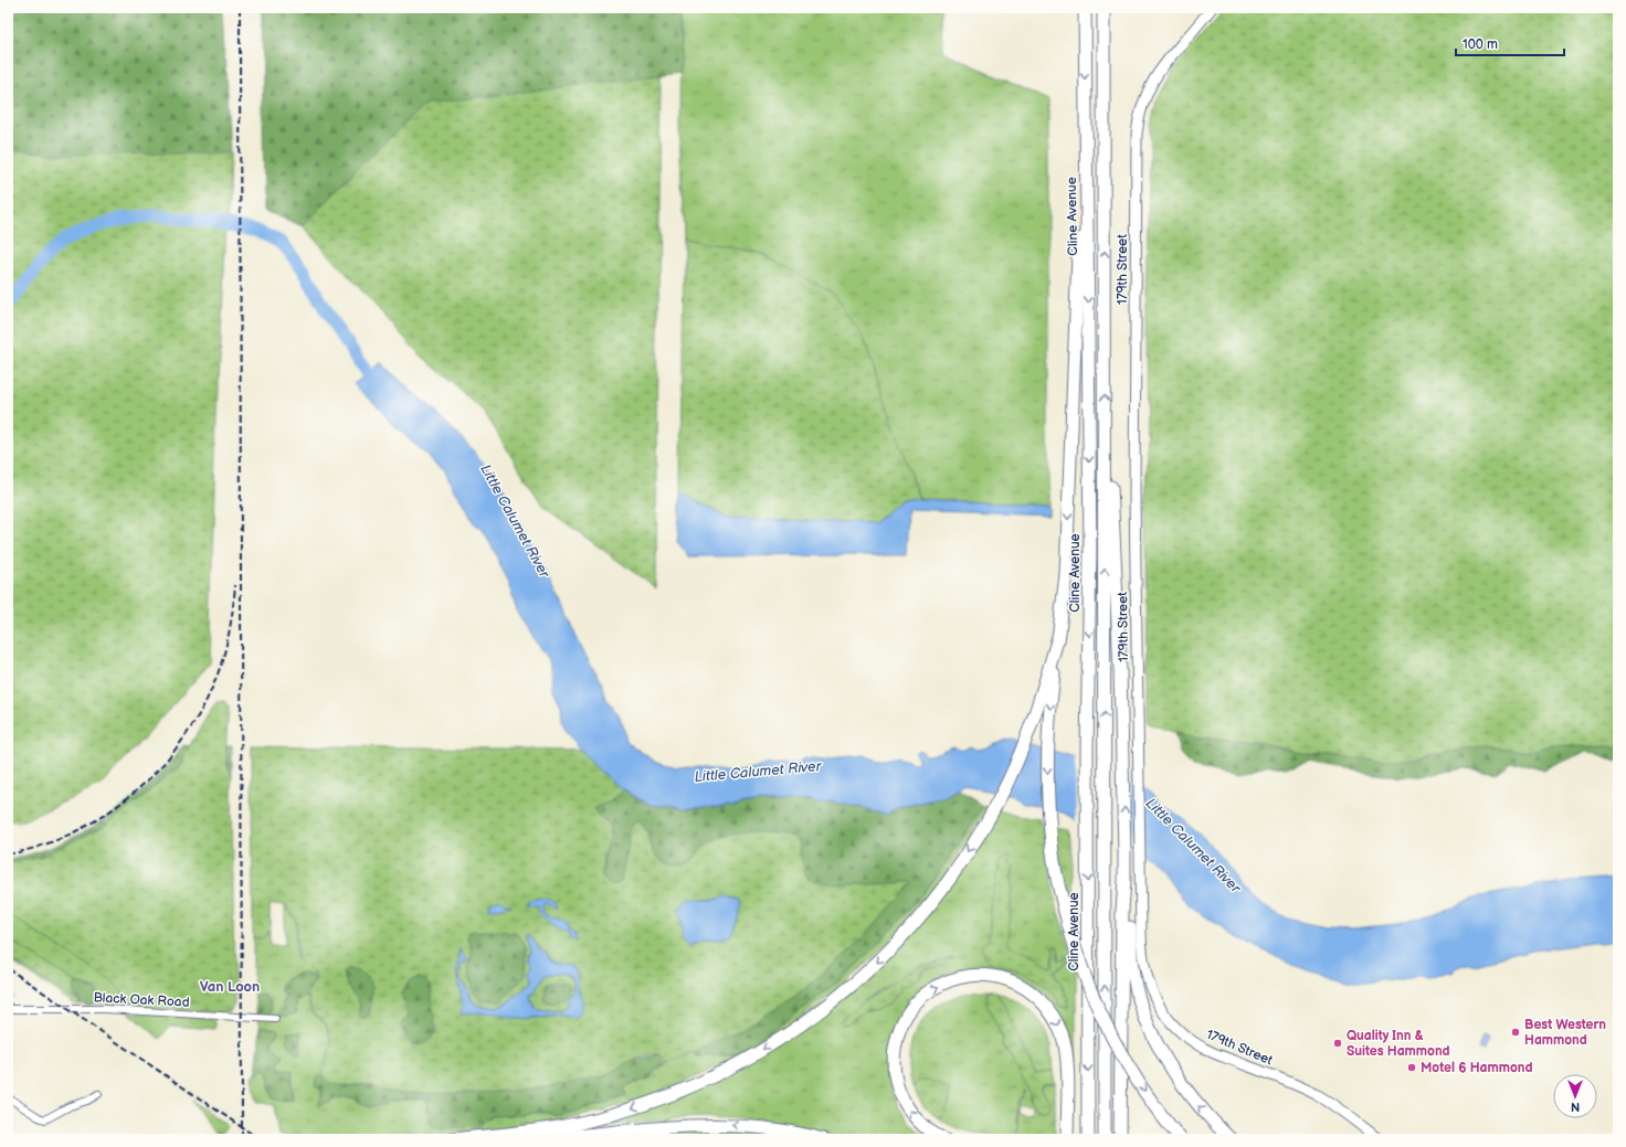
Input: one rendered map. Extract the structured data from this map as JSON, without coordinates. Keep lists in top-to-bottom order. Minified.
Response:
{"streets":{"highway":["Cline Avenue"],"street":["179th Street","Black Oak Road"]},"districts":["Van Loon"],"water":["Little Calumet River"],"places":["Best Western Hammond","Quality Inn & Suites Hammond","Motel 6 Hammond"],"scale_bar":"100 m","north":"bottom"}
